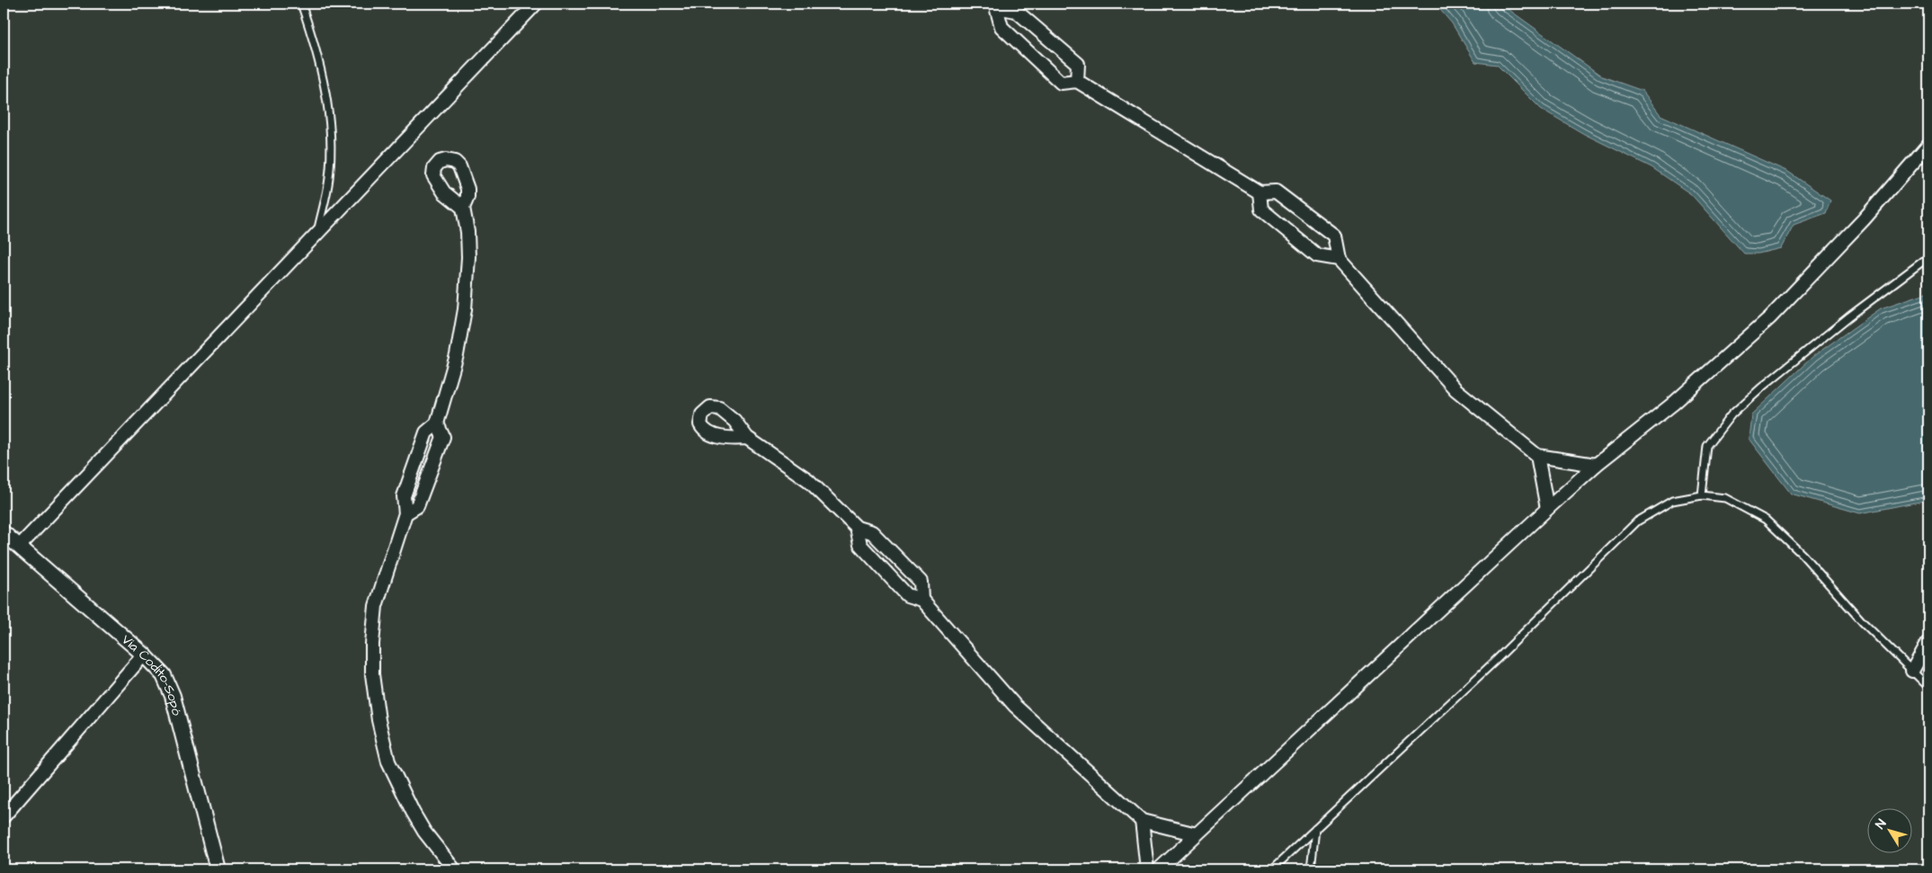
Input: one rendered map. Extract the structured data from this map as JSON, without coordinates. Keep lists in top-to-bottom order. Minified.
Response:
{"streets":{"street":["Vía Codito-Sopó"]},"north":"top left"}
